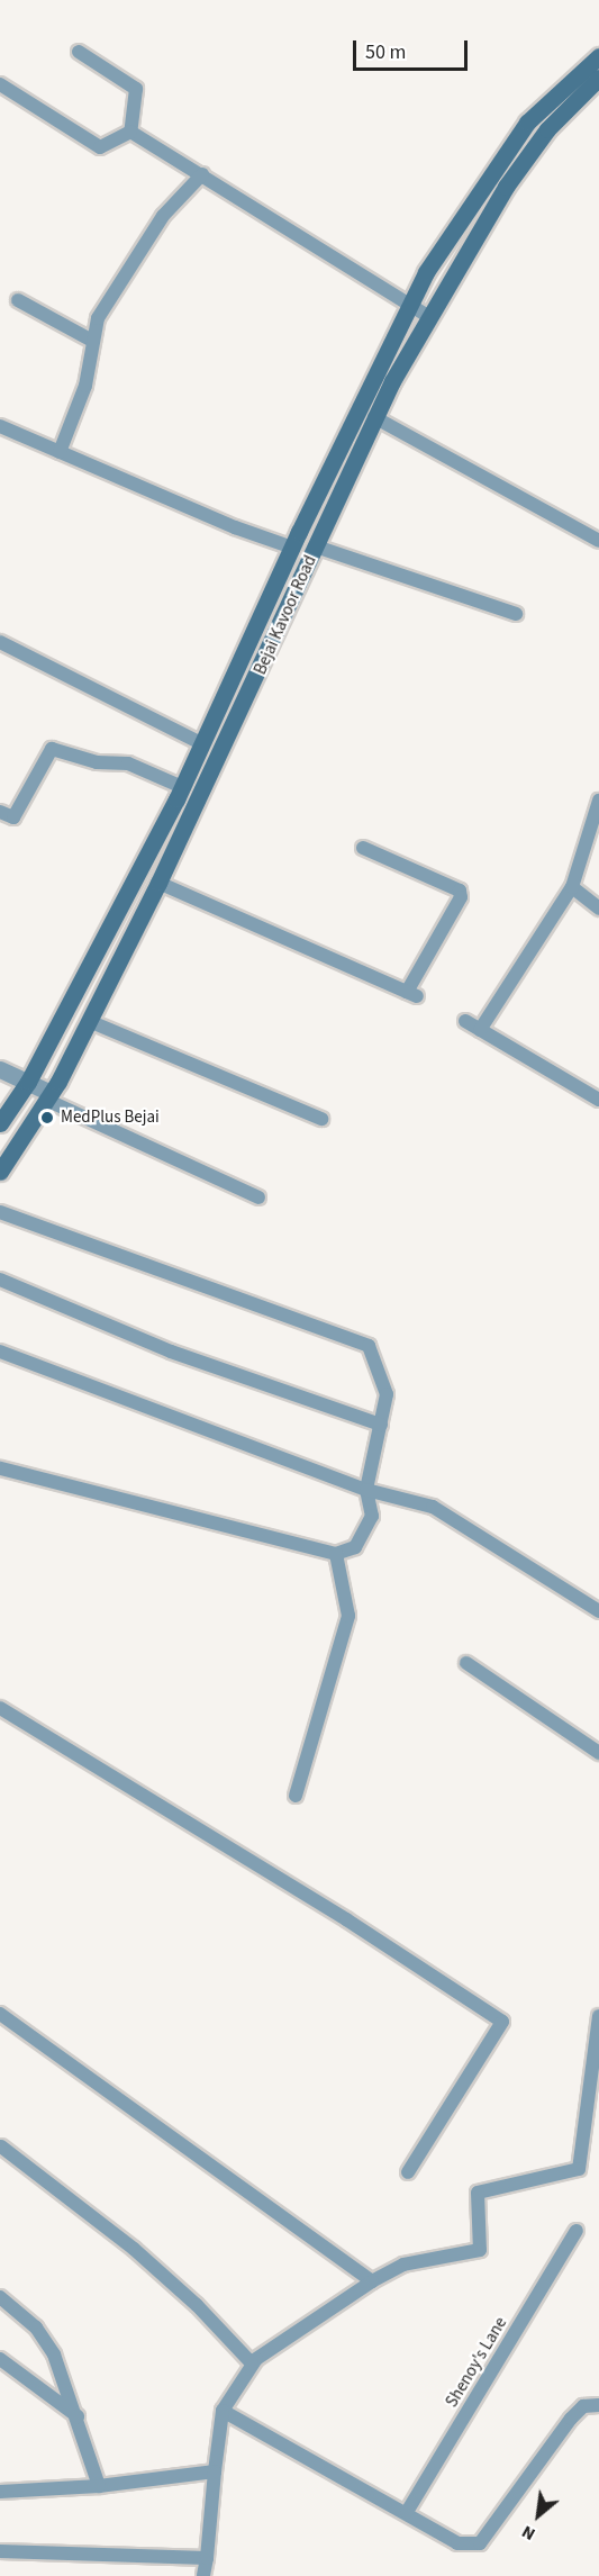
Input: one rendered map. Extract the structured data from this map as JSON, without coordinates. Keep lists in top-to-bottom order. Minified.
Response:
{"streets":{"main road":["Bejai Kavoor Road"],"street":["Shenoy's Lane"]},"places":["MedPlus Bejai"],"scale_bar":"50 m","north":"bottom left"}
